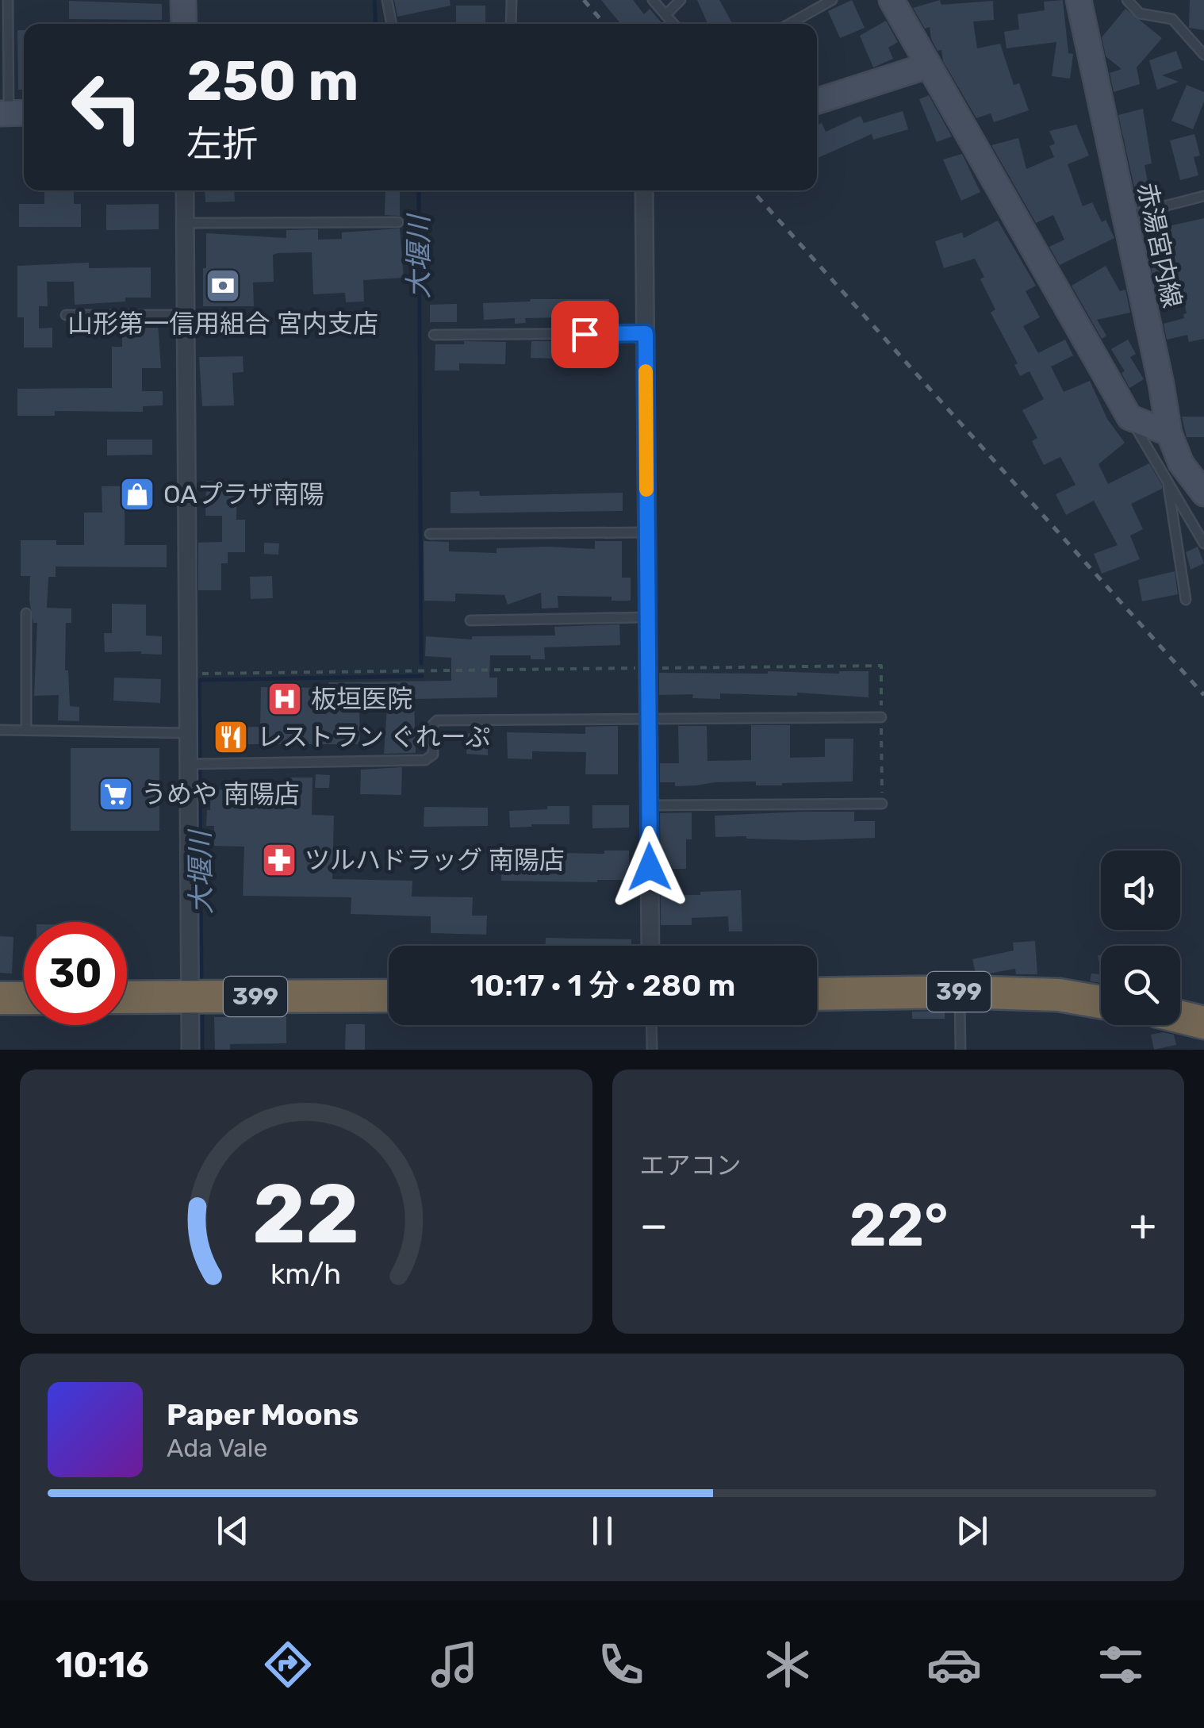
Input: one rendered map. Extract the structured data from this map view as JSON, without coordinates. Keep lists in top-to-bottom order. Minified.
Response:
{"streets":{"highway":["399"],"street":["赤湯宮内線"]},"water":["大堰川"],"places":{"bank":["山形第一信用組合 宮内支店"],"shop":["OAプラザ南陽"],"hospital":["板垣医院"],"restaurant":["レストラン ぐれーぷ"],"supermarket":["うめや 南陽店"],"pharmacy":["ツルハドラッグ 南陽店"]},"page":{"turn":["250 m","左折"],"limit":"30","trip":"10:17 · 1 分 · 280 m","tile":"エアコン","heat":["−","22°","+"],"song":["Paper Moons","Ada Vale"],"tabs":"10:16","gauge":["22","km/h"]}}
